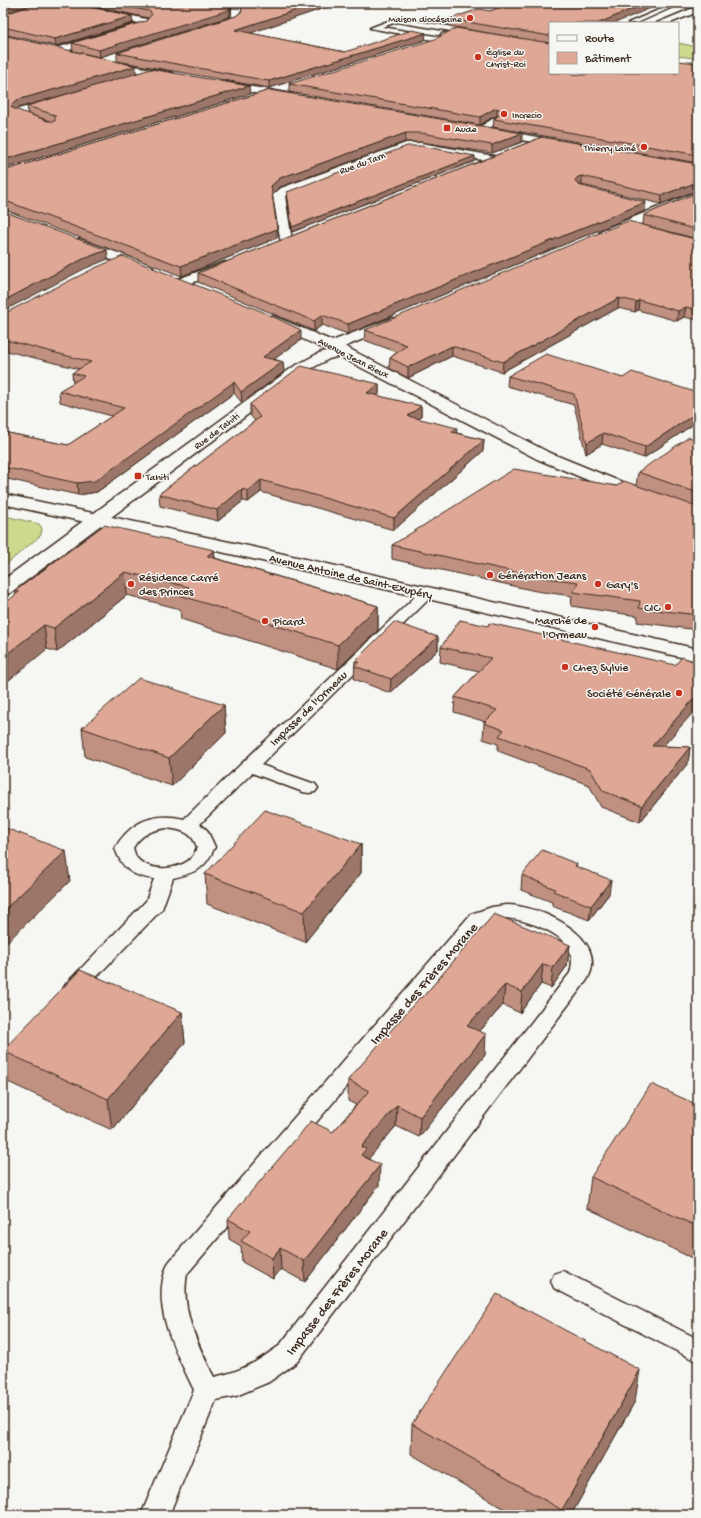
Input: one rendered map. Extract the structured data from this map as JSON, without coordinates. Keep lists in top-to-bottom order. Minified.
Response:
{"streets":{"street":["Rue du Tarn","Avenue Jean Rieux","Rue de Tahiti","Avenue Antoine de Saint-Exupéry"],"lane":["Impasse de l'Ormeau","Impasse des Frères Morane"]},"crossings":[["Avenue Jean Rieux","Rue de Tahiti"],["Rue de Tahiti","Avenue Antoine de Saint-Exupéry"],["Avenue Antoine de Saint-Exupéry","Impasse de l'Ormeau"]],"places":{"other":["Maison diocésaine","Église du Christ-Roi","Increcio","Thierry Lainé","Génération Jeans","Résidence Carré des Princes","Gary's","CIC","Picard","Marché de l'Ormeau","Chez Sylvie","Société Générale"],"transit":["Aude","Tahiti"]},"legend":["Route","Bâtiment"]}
